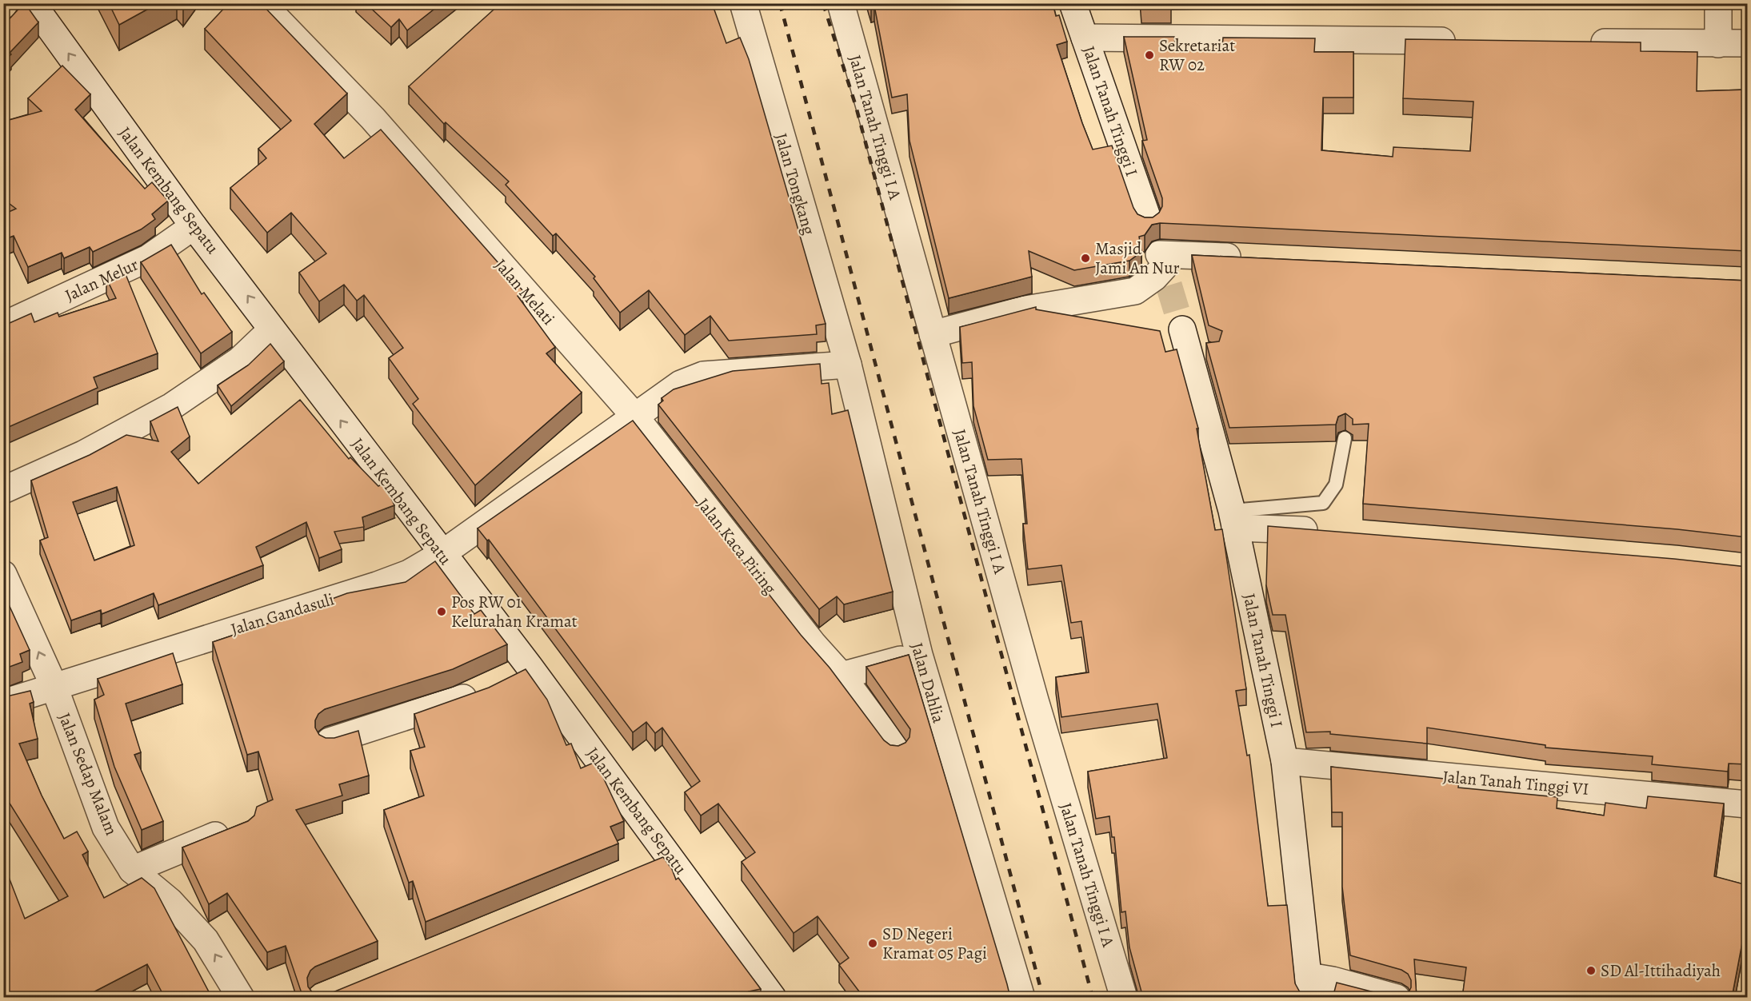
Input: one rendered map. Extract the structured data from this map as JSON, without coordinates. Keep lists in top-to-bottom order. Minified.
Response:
{"streets":{"street":["Jalan Tanah Tinggi I","Jalan Tanah Tinggi I A","Jalan Tongkang","Jalan Kembang Sepatu","Jalan Melur","Jalan Melati","Jalan Kaca Piring","Jalan Gandasuli","Jalan Dahlia","Jalan Sedap Malam","Jalan Tanah Tinggi VI"]},"crossings":[["Jalan Tanah Tinggi I","Jalan Tanah Tinggi VI"],["Jalan Tongkang","Jalan Dahlia"],["Jalan Kembang Sepatu","Jalan Melur"],["Jalan Kembang Sepatu","Jalan Gandasuli"],["Jalan Melati","Jalan Kaca Piring"],["Jalan Melati","Jalan Gandasuli"],["Jalan Kaca Piring","Jalan Gandasuli"],["Jalan Gandasuli","Jalan Sedap Malam"]],"one_way":["Jalan Kembang Sepatu","Jalan Sedap Malam"],"places":["Sekretariat RW 02","Masjid Jami An Nur","Pos RW 01 Kelurahan Kramat","SD Negeri Kramat 05 Pagi","SD Al-Ittihadiyah"]}
